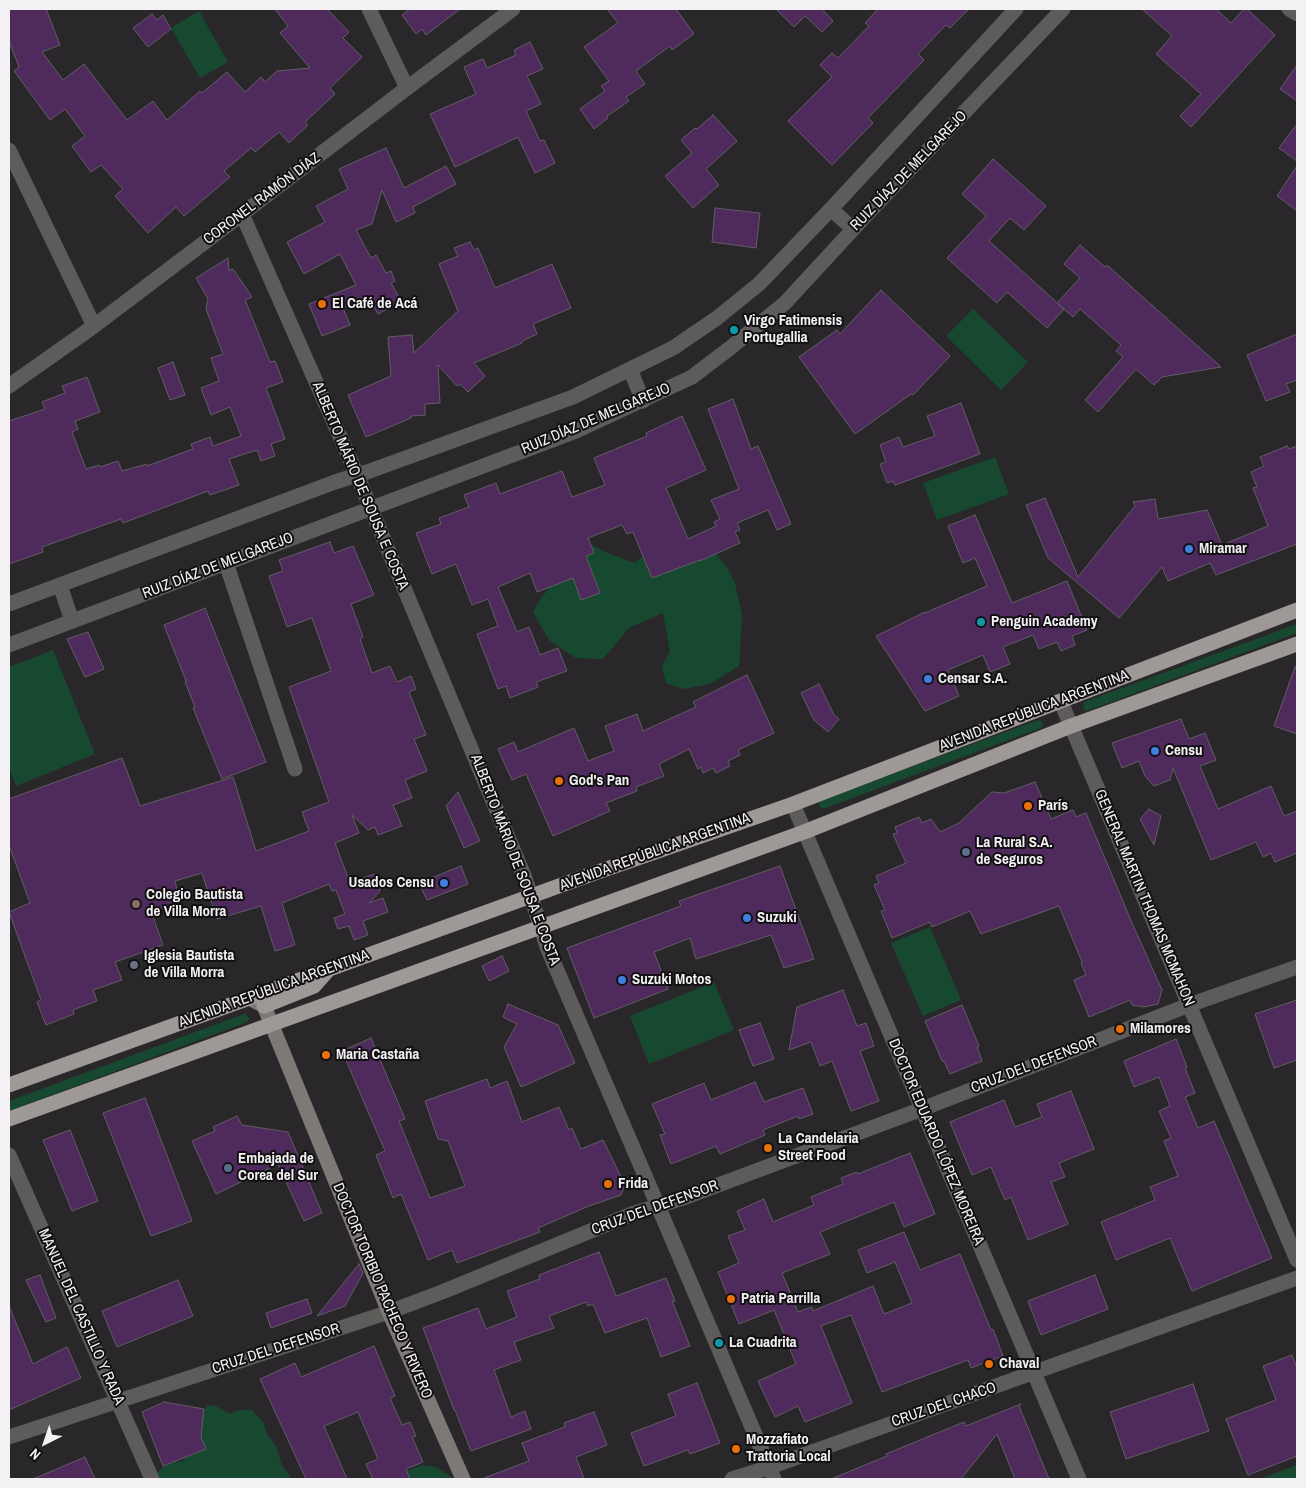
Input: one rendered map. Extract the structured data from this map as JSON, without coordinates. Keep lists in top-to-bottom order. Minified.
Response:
{"streets":{"highway":["AVENIDA REPÚBLICA ARGENTINA"],"main road":["DOCTOR TORIBIO PACHECO Y RIVERO"],"street":["RUIZ DÍAZ DE MELGAREJO","CORONEL RAMÓN DÍAZ","ALBERTO MÁRIO DE SOUSA E COSTA","GENERAL MARTIN THOMAS MCMAHON","CRUZ DEL DEFENSOR","DOCTOR EDUARDO LÓPEZ MOREIRA","MANUEL DEL CASTILLO Y RADA","CRUZ DEL CHACO"]},"crossings":[["RUIZ DÍAZ DE MELGAREJO","ALBERTO MÁRIO DE SOUSA E COSTA"],["CORONEL RAMÓN DÍAZ","ALBERTO MÁRIO DE SOUSA E COSTA"],["ALBERTO MÁRIO DE SOUSA E COSTA","AVENIDA REPÚBLICA ARGENTINA"],["ALBERTO MÁRIO DE SOUSA E COSTA","CRUZ DEL DEFENSOR"],["ALBERTO MÁRIO DE SOUSA E COSTA","CRUZ DEL CHACO"],["AVENIDA REPÚBLICA ARGENTINA","GENERAL MARTIN THOMAS MCMAHON"],["AVENIDA REPÚBLICA ARGENTINA","DOCTOR EDUARDO LÓPEZ MOREIRA"],["AVENIDA REPÚBLICA ARGENTINA","DOCTOR TORIBIO PACHECO Y RIVERO"],["GENERAL MARTIN THOMAS MCMAHON","CRUZ DEL DEFENSOR"],["CRUZ DEL DEFENSOR","DOCTOR EDUARDO LÓPEZ MOREIRA"],["CRUZ DEL DEFENSOR","DOCTOR TORIBIO PACHECO Y RIVERO"],["CRUZ DEL DEFENSOR","MANUEL DEL CASTILLO Y RADA"],["DOCTOR EDUARDO LÓPEZ MOREIRA","CRUZ DEL CHACO"]],"places":["El Café de Acá","Virgo Fatimensis Portugallia","Miramar","Penguin Academy","Censar S.A.","Censu","God's Pan","París","La Rural S.A. de Seguros","Usados Censu","Colegio Bautista de Villa Morra","Suzuki","Iglesia Bautista de Villa Morra","Suzuki Motos","Milamores","Maria Castaña","La Candelaria Street Food","Embajada de Corea del Sur","Frida","Patria Parrilla","La Cuadrita","Chaval","Mozzafiato Trattoria Local"],"north":"bottom left"}
